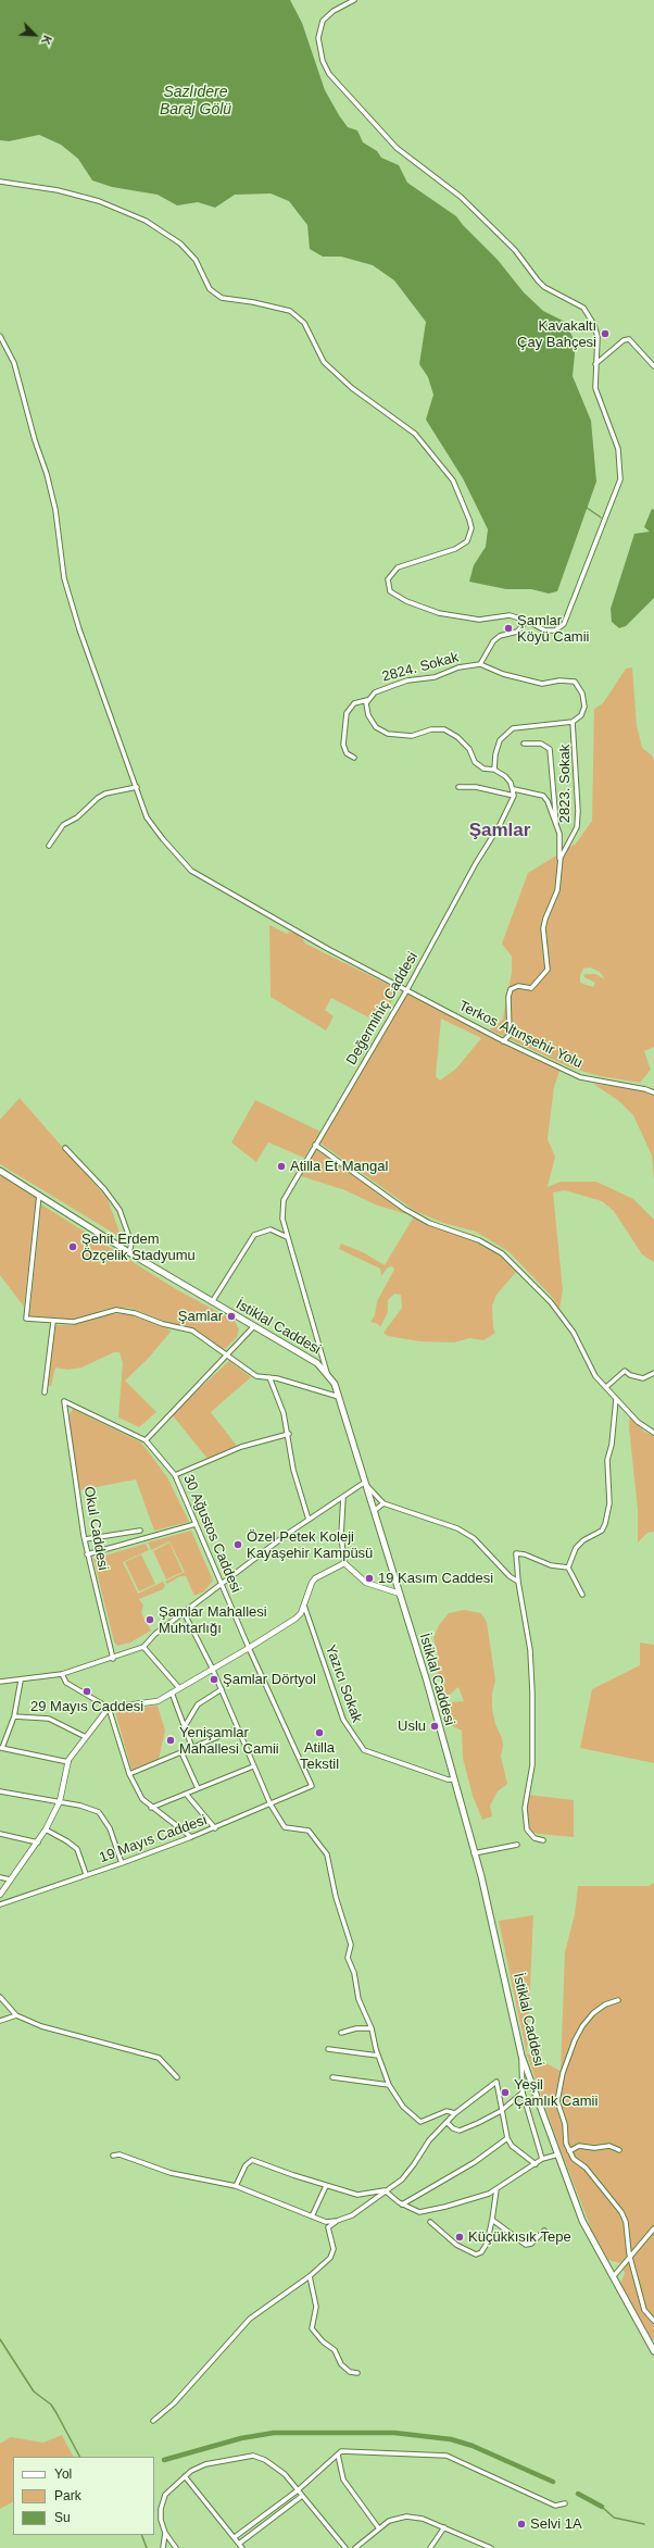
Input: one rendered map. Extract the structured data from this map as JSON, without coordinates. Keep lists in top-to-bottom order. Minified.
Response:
{"streets":{"main road":["İstiklal Caddesi"],"street":["2824. Sokak","2823. Sokak","Değermihiç Caddesi","Terkos Altınşehir Yolu","Okul Caddesi","30 Ağustos Caddesi","Yazıcı Sokak","19 Mayıs Caddesi"]},"crossings":[["2823. Sokak","Terkos Altınşehir Yolu"],["Değermihiç Caddesi","Terkos Altınşehir Yolu"],["Değermihiç Caddesi","İstiklal Caddesi"],["İstiklal Caddesi","Yazıcı Sokak"],["Okul Caddesi","30 Ağustos Caddesi"],["30 Ağustos Caddesi","19 Mayıs Caddesi"]],"districts":["Şamlar"],"water":["Sazlıdere Baraj Gölü"],"places":["Kavakaltı Çay Bahçesi","Şamlar Köyü Camii","Atilla Et Mangal","Şehit Erdem Özçelik Stadyumu","Şamlar","Özel Petek Koleji Kayaşehir Kampüsü","19 Kasım Caddesi","Şamlar Mahallesi Muhtarlığı","Şamlar Dörtyol","29 Mayıs Caddesi","Uslu","Atilla Tekstil","Yenişamlar Mahallesi Camii","Yeşil Çamlık Camii","Küçükkısık Tepe","Selvi 1A"],"legend":["Yol","Park","Su"],"north":"bottom right"}
